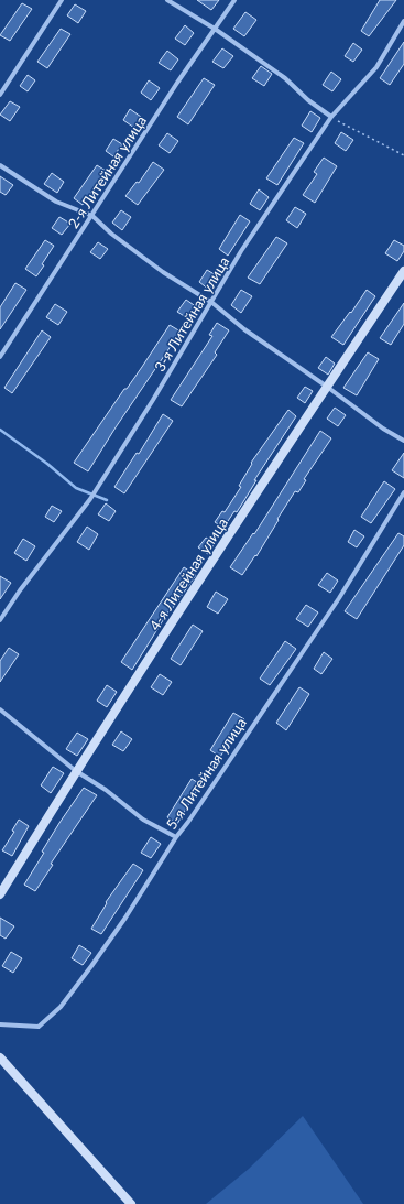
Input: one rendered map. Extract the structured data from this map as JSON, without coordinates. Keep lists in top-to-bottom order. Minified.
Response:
{"streets":{"street":["2-я Литейная улица","3-я Литейная улица","4-я Литейная улица","5-я Литейная улица"]}}
